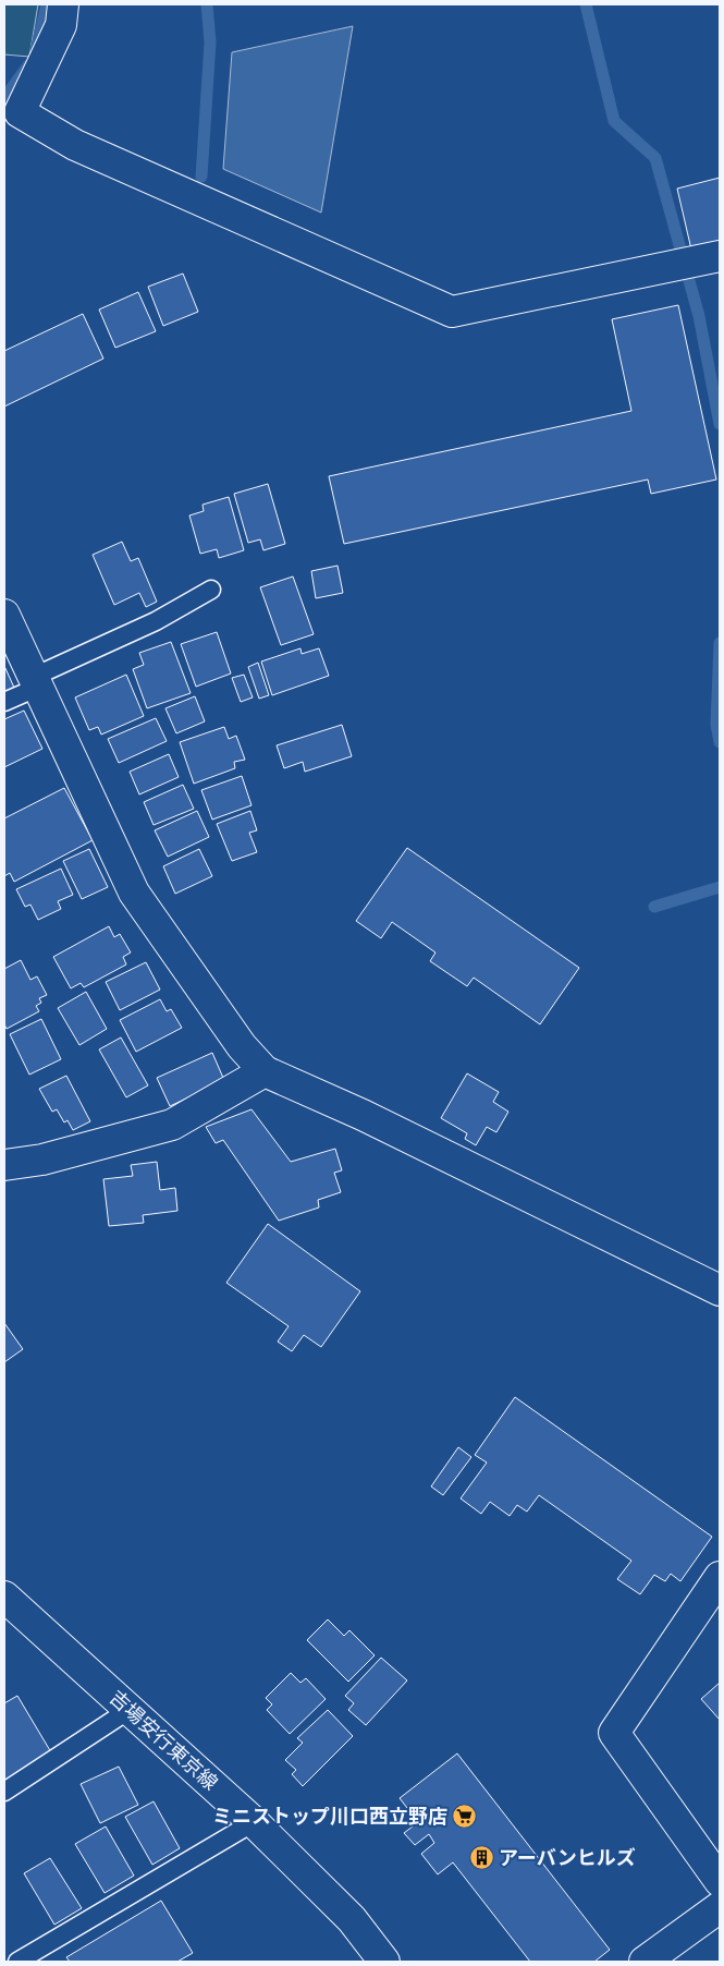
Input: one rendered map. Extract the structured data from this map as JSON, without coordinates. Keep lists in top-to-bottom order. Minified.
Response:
{"streets":{"street":["吉場安行東京線"]},"places":{"supermarket":["ミニストップ川口西立野店"],"building":["アーバンヒルズ"]}}
